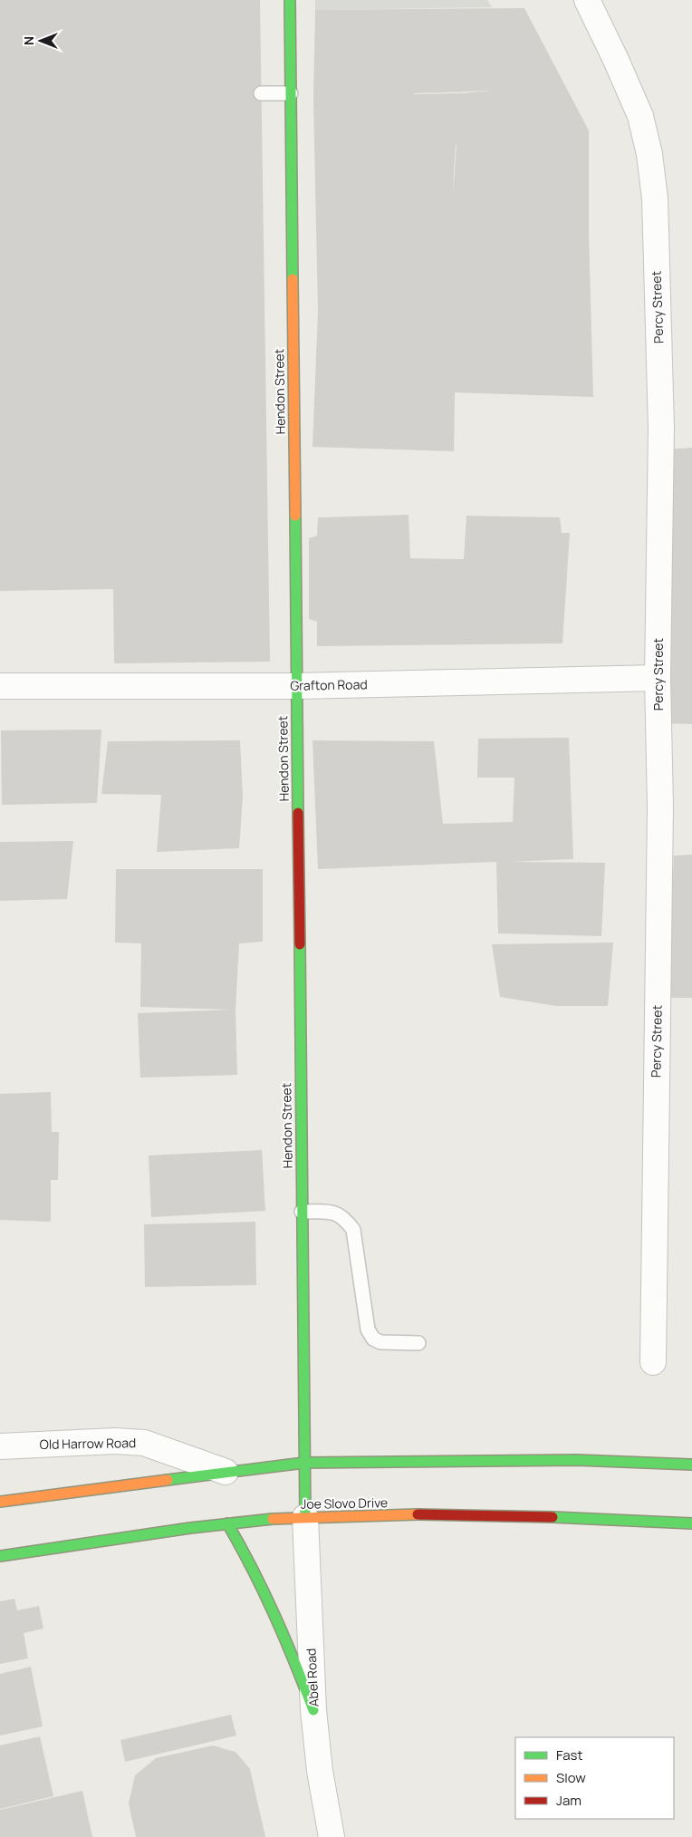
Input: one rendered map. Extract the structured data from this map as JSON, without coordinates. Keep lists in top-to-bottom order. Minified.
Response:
{"streets":{"main road":["Hendon Street","Joe Slovo Drive"],"street":["Percy Street","Grafton Road","Old Harrow Road","Abel Road"]},"crossings":[["Percy Street","Grafton Road"],["Hendon Street","Grafton Road"],["Hendon Street","Joe Slovo Drive"],["Hendon Street","Abel Road"],["Joe Slovo Drive","Abel Road"]],"legend":["Fast","Slow","Jam"],"north":"left"}
